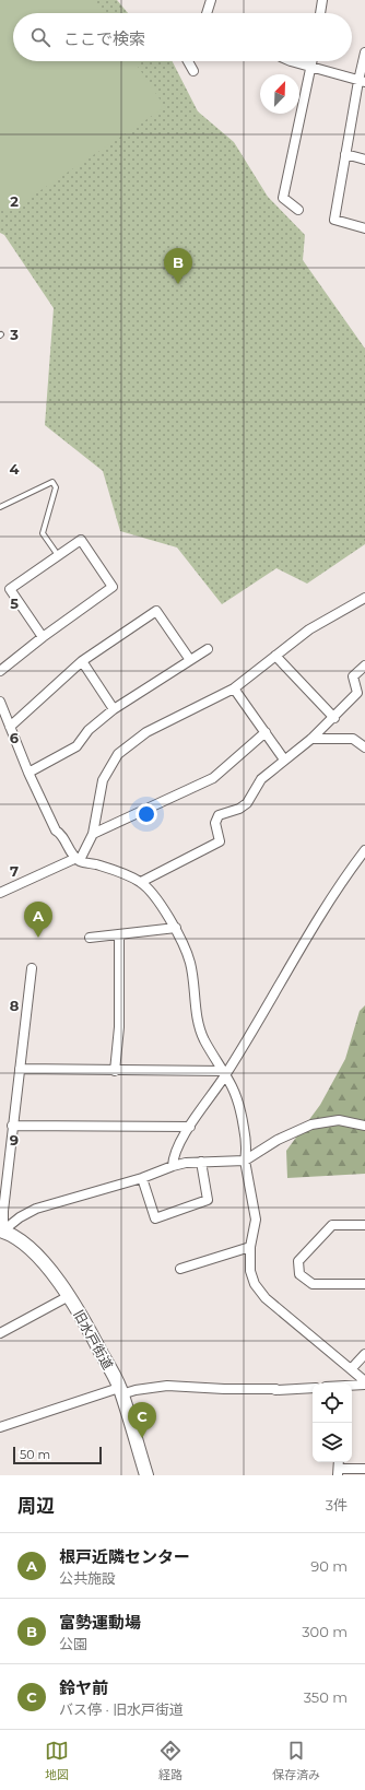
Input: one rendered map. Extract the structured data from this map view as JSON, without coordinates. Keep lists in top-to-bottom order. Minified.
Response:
{"streets":{"street":["旧水戸街道"]},"scale_bar":"50 m","north":"top right","page":{"search":"ここで検索","pins":["B","A","C"],"scale":"50 m","heading":["周辺","3件"],"list":[{"mark":"A","name":"根戸近隣センター","note":"公共施設","value":"90 m"},{"mark":"B","name":"富勢運動場","note":"公園","value":"300 m"},{"mark":"C","name":"鈴ヤ前","note":"バス停 · 旧水戸街道","value":"350 m"}],"nav":["地図","経路","保存済み"]},"grid":{"rows":["2","3","4","5","6","7","8","9"]}}
